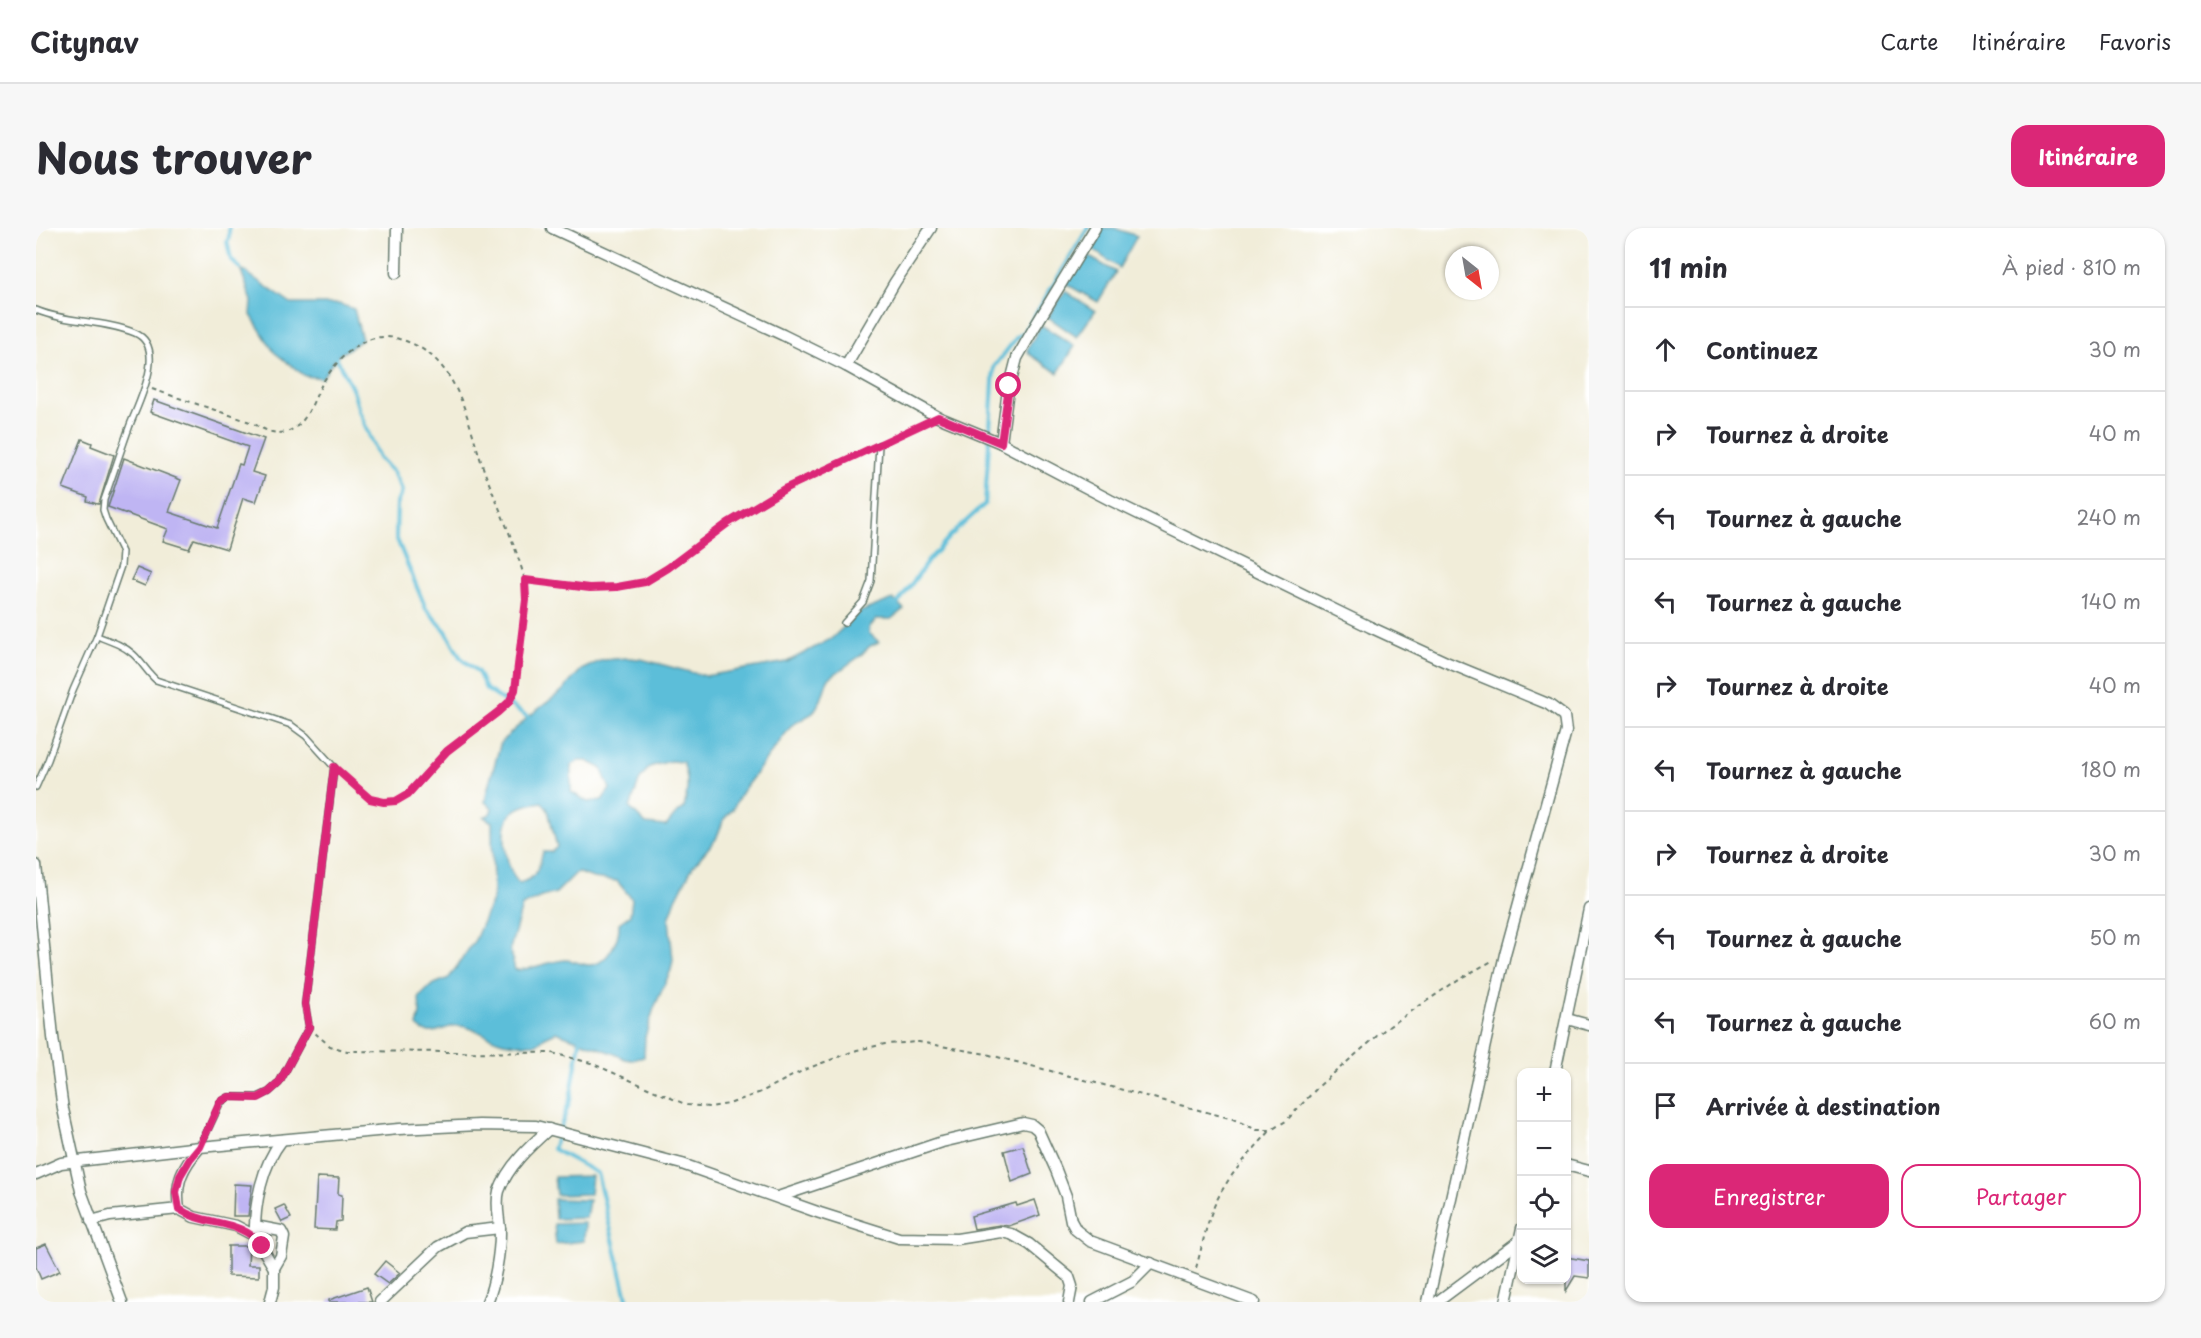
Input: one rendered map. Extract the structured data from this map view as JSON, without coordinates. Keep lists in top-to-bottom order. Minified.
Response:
{"north":"bottom right","page":{"header":"Citynav","nav":["Carte","Itinéraire","Favoris"],"title":"Nous trouver","buttons":["Itinéraire",["Enregistrer","Partager"]],"heading":["11 min","À pied · 810 m"],"list":[["Continuez","30 m"],["Tournez à droite","40 m"],["Tournez à gauche","240 m"],["Tournez à gauche","140 m"],["Tournez à droite","40 m"],["Tournez à gauche","180 m"],["Tournez à droite","30 m"],["Tournez à gauche","50 m"],["Tournez à gauche","60 m"],"Arrivée à destination"],"map_buttons":["+","−"]}}
